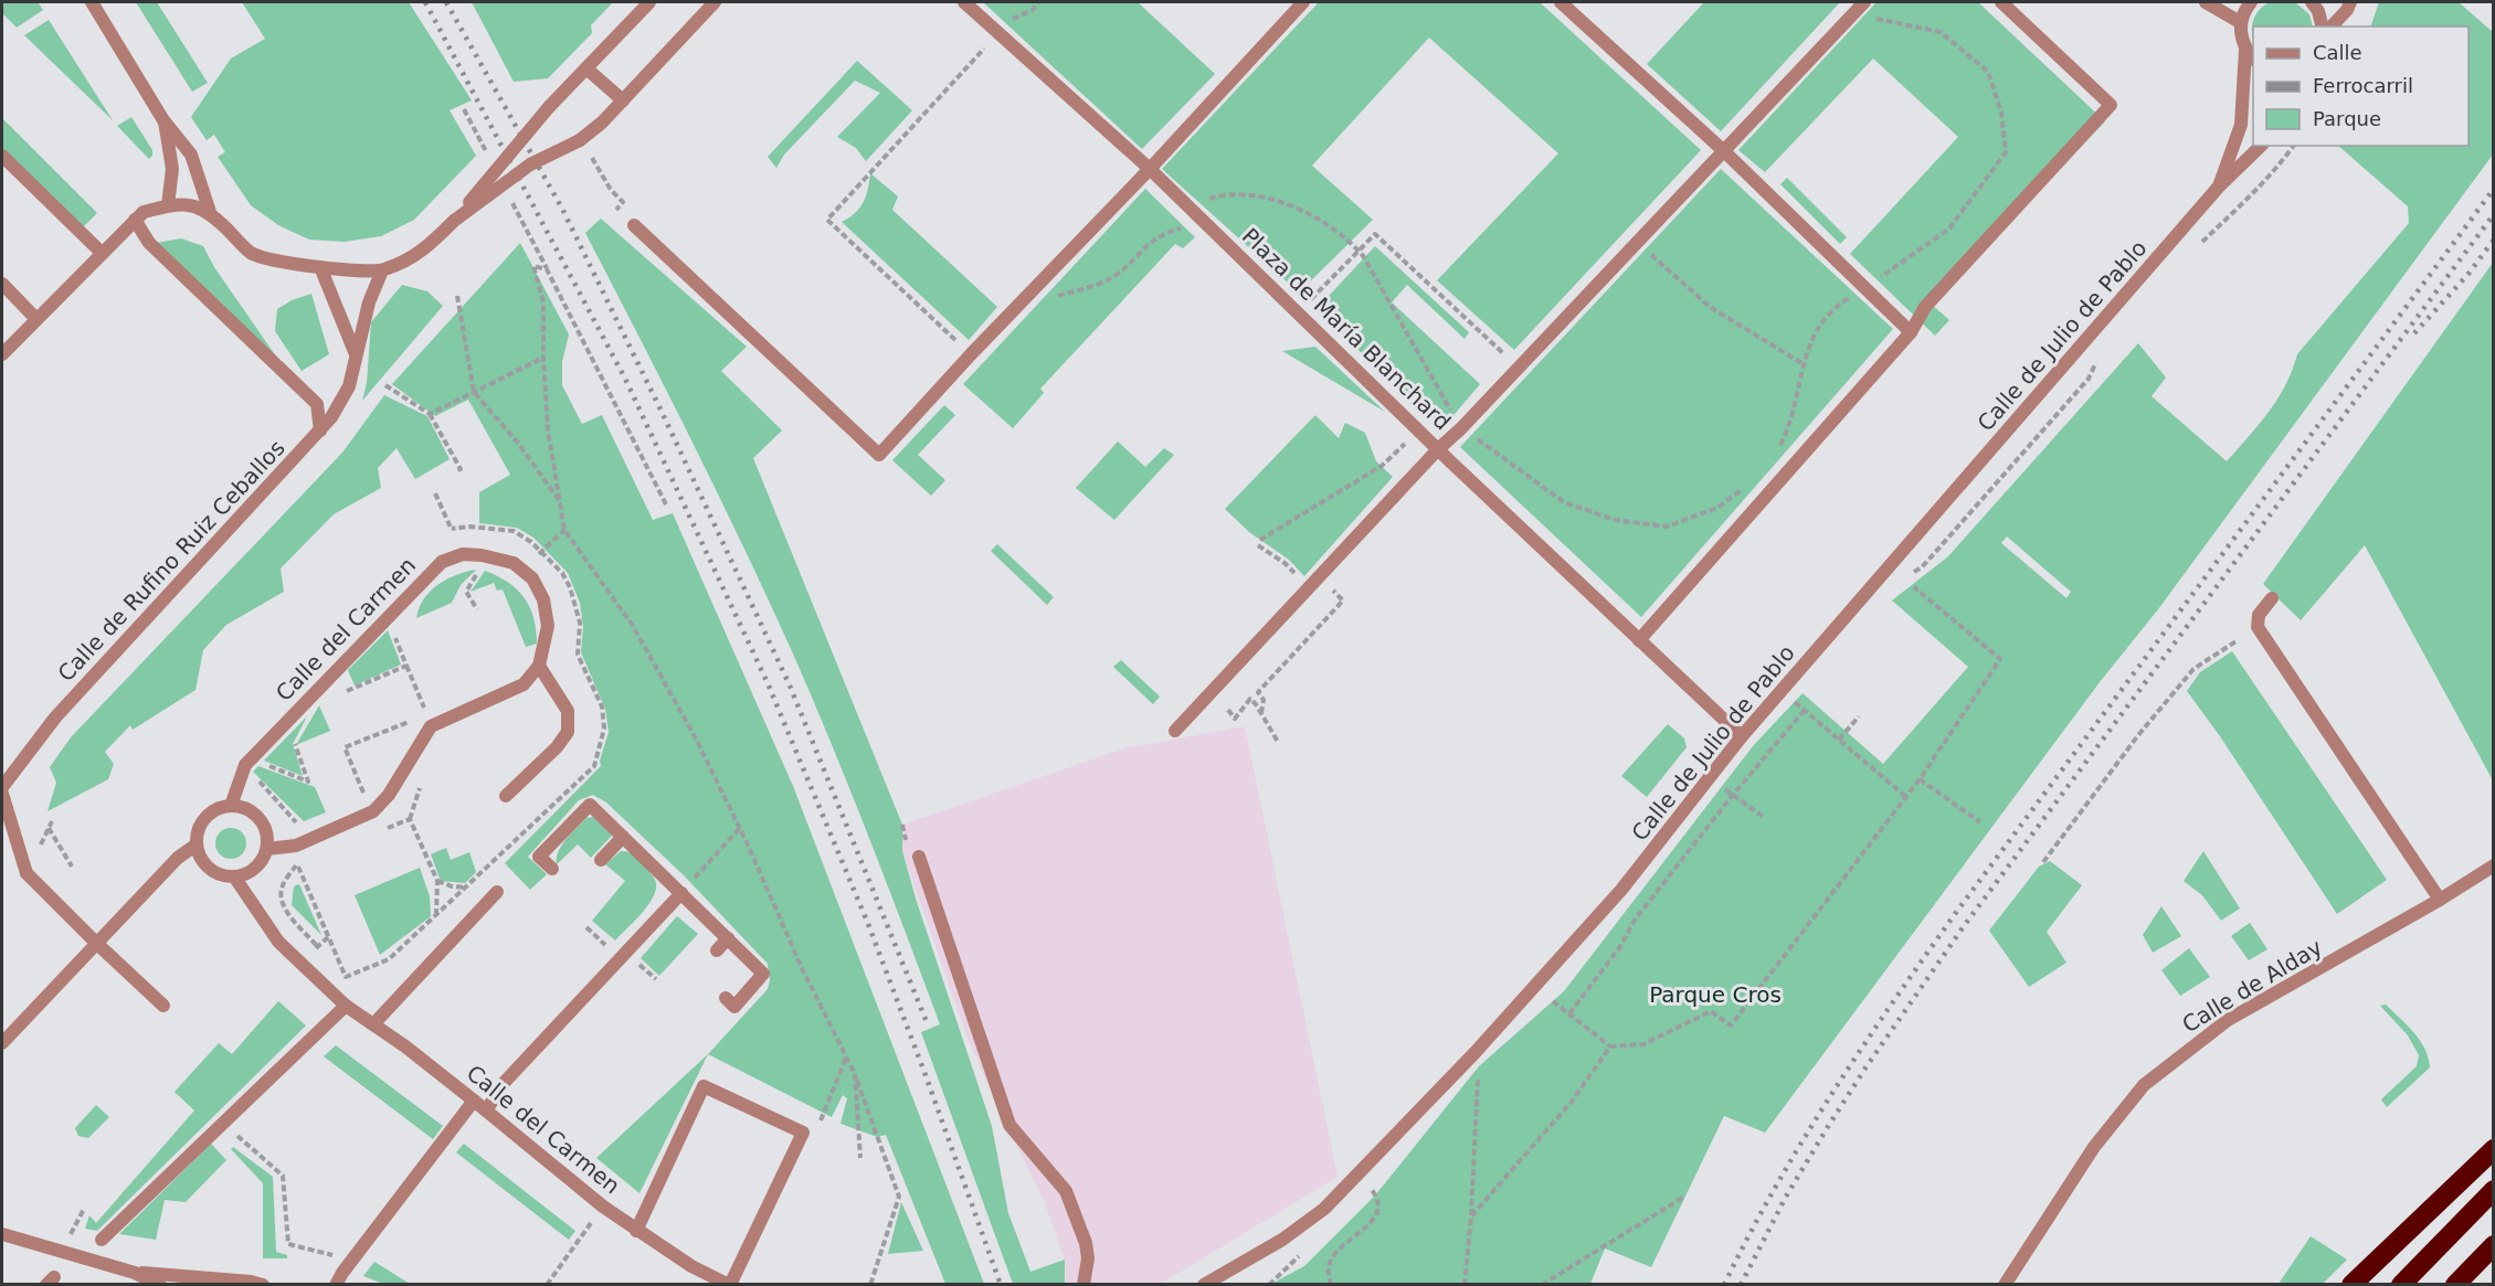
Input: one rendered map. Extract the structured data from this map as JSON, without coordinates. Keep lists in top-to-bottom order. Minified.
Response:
{"streets":{"street":["Plaza de María Blanchard","Calle de Julio de Pablo","Calle de Rufino Ruiz Ceballos","Calle del Carmen","Calle de Alday"]},"parks":["Parque Cros"],"legend":["Calle","Ferrocarril","Parque"]}
